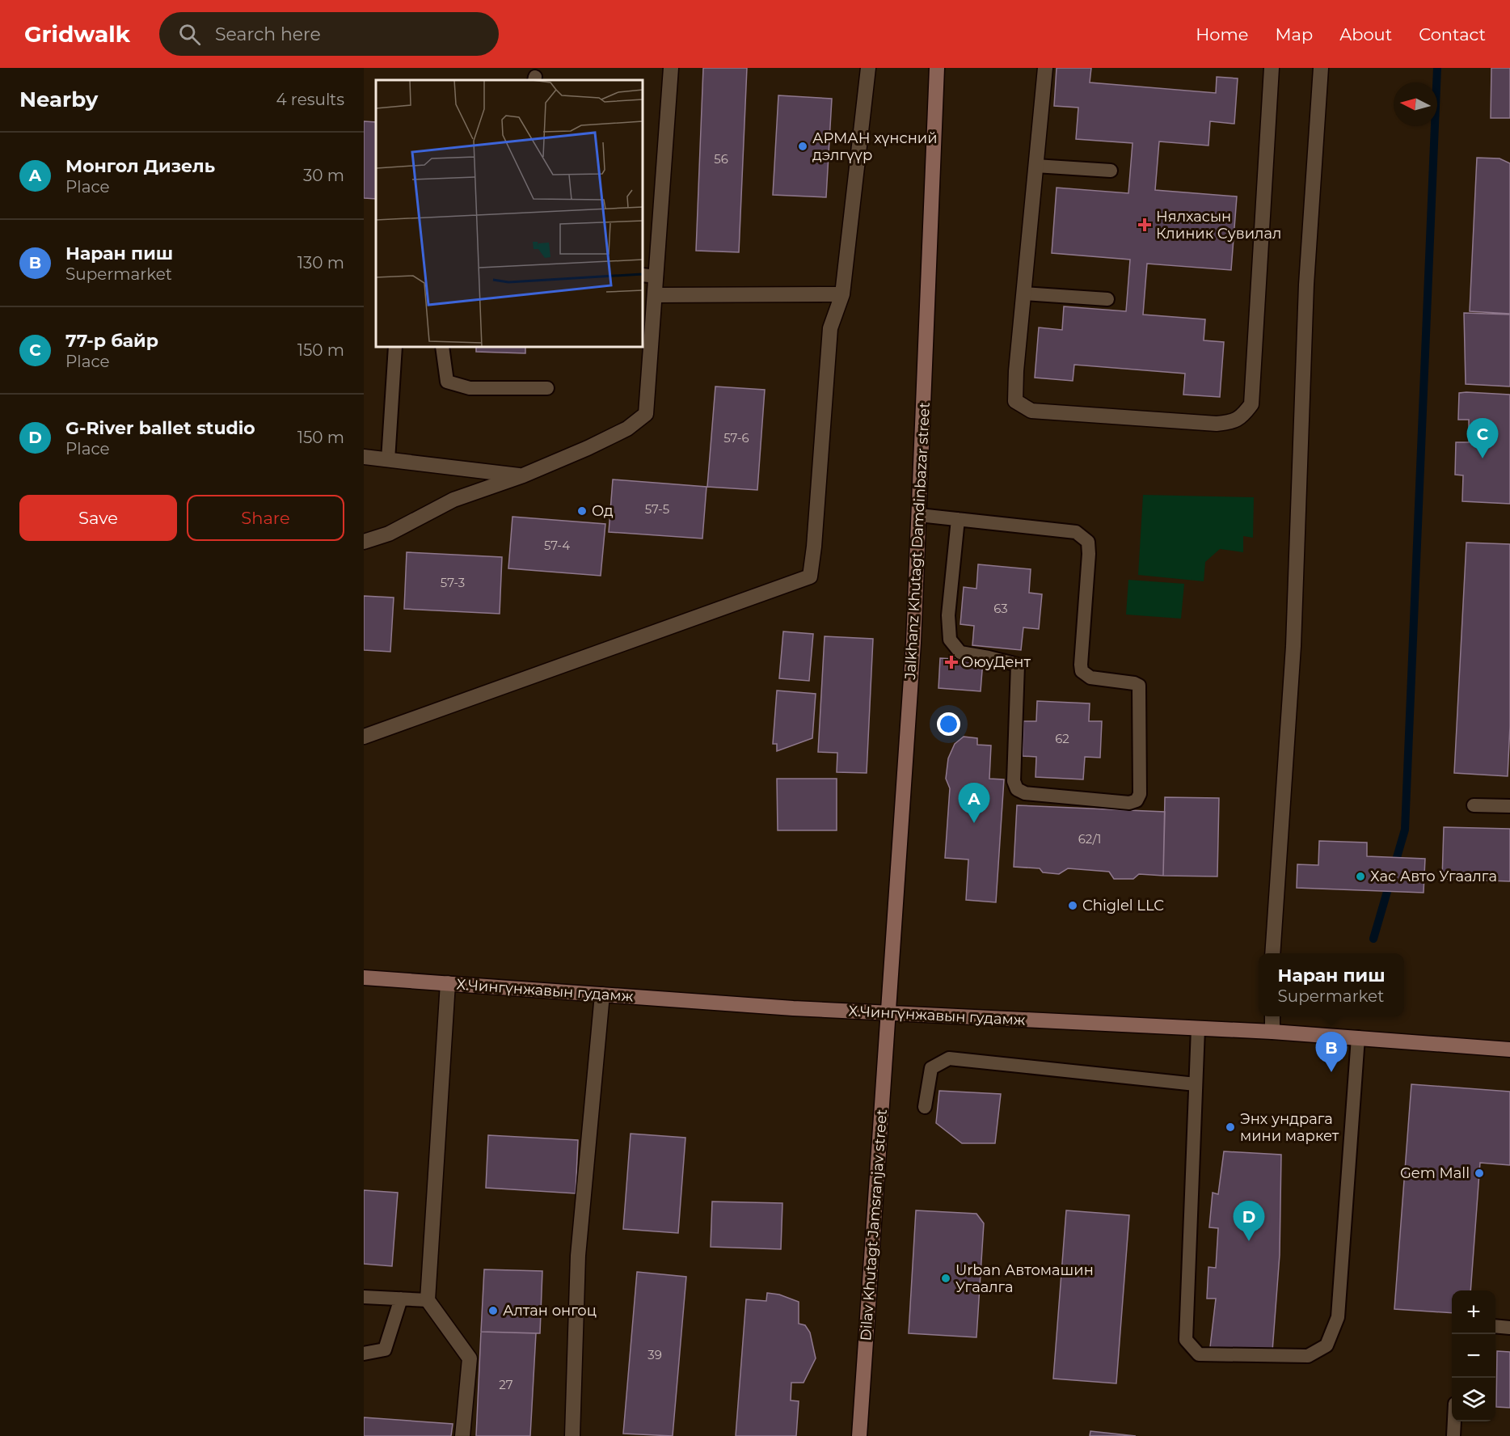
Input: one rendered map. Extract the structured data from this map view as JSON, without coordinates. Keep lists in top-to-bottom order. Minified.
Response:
{"streets":{"main road":["Jalkhanz Khutagt Damdinbazar street","Х.Чингүнжавын гудамж","Dilav Khutagt Jamsranjav street"]},"crossings":[["Jalkhanz Khutagt Damdinbazar street","Х.Чингүнжавын гудамж"],["Jalkhanz Khutagt Damdinbazar street","Dilav Khutagt Jamsranjav street"],["Х.Чингүнжавын гудамж","Dilav Khutagt Jamsranjav street"]],"places":{"other":["АРМАН хүнсний дэлгүүр","Од","Хас Авто Угаалга","Chiglel LLC","Энх ундрага мини маркет","Gem Mall","Urban Автомашин Угаалга","Алтан онгоц"],"health":["Нялхасын Клиник Сувилал","ОюуДент"]},"house_numbers":["56","57-6","57-5","57-4","57-3","63","62","62/1","39","27"],"north":"left","page":{"header":"Gridwalk","search":"Search here","nav":["Home","Map","About","Contact"],"heading":["Nearby","4 results"],"list":[{"mark":"A","name":"Монгол Дизель","note":"Place","value":"30 m"},{"mark":"B","name":"Наран пиш","note":"Supermarket","value":"130 m"},{"mark":"C","name":"77-р байр","note":"Place","value":"150 m"},{"mark":"D","name":"G-River ballet studio","note":"Place","value":"150 m"}],"pins":["C","A","B","D"],"buttons":["Save","Share"],"popup":["Наран пиш","Supermarket"],"map_buttons":["+","−"]}}
